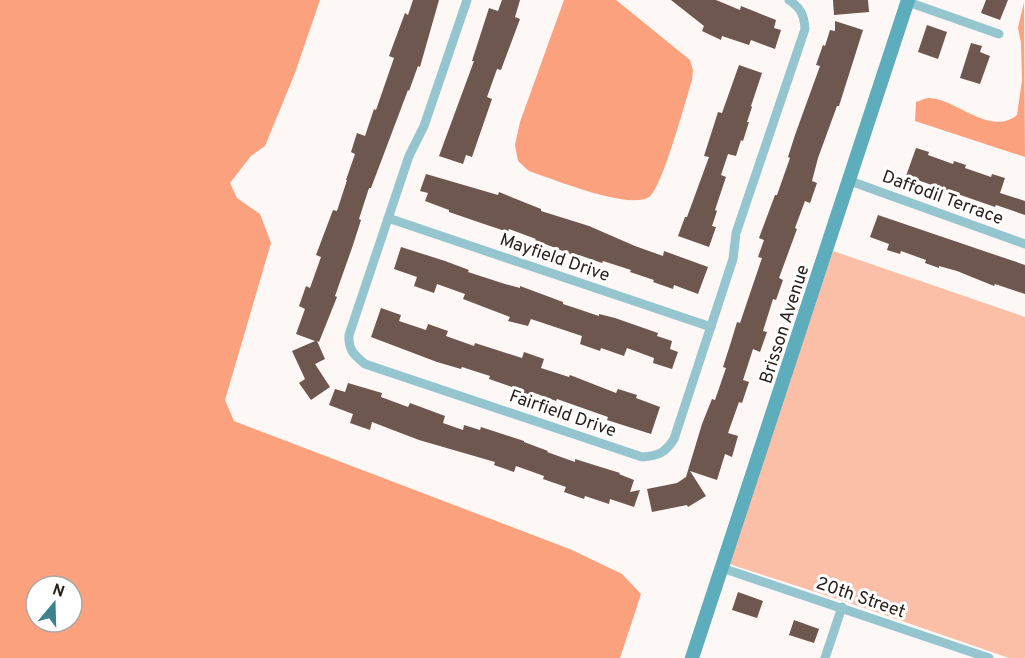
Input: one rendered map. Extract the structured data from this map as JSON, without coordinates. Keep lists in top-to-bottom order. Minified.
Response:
{"streets":{"street":["Daffodil Terrace","Mayfield Drive","Brisson Avenue","Fairfield Drive","20th Street"]},"crossings":[["Daffodil Terrace","Brisson Avenue"],["Mayfield Drive","Fairfield Drive"],["Brisson Avenue","20th Street"]],"north":"top"}
